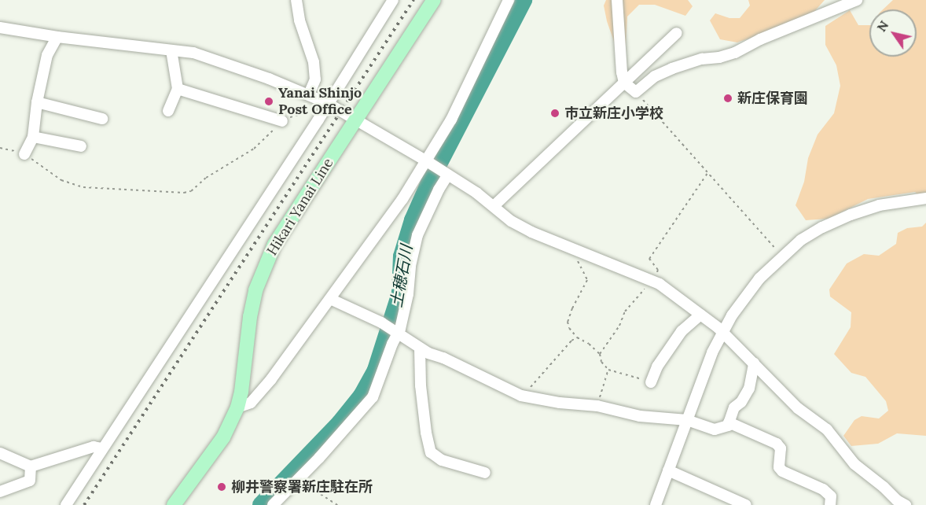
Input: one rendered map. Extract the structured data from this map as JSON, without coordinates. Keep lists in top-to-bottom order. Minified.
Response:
{"streets":{"main road":["Hikari Yanai Line"]},"water":["土穂石川"],"places":["新庄保育園","Yanai Shinjo Post Office","市立新庄小学校","柳井警察署新庄駐在所"],"north":"top left"}
